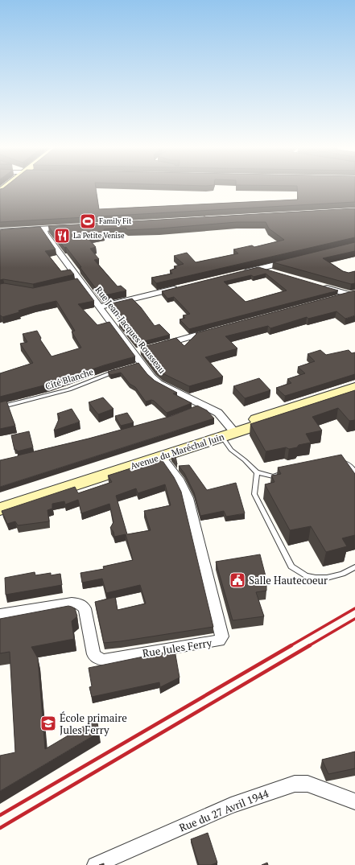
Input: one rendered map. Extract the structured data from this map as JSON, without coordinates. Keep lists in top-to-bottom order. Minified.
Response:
{"streets":{"main road":["Avenue du Maréchal Juin"],"street":["Rue Jean-Jacques Rousseau","Rue Jules Ferry","Rue du 27 Avril 1944"],"lane":["Cité Blanche"]},"crossings":[["Rue Jean-Jacques Rousseau","Avenue du Maréchal Juin"],["Avenue du Maréchal Juin","Rue Jules Ferry"]],"places":{"sports":["Family Fit"],"restaurant":["La Petite Venise"],"public building":["Salle Hautecoeur"],"school or university":["École primaire Jules Ferry"]}}
